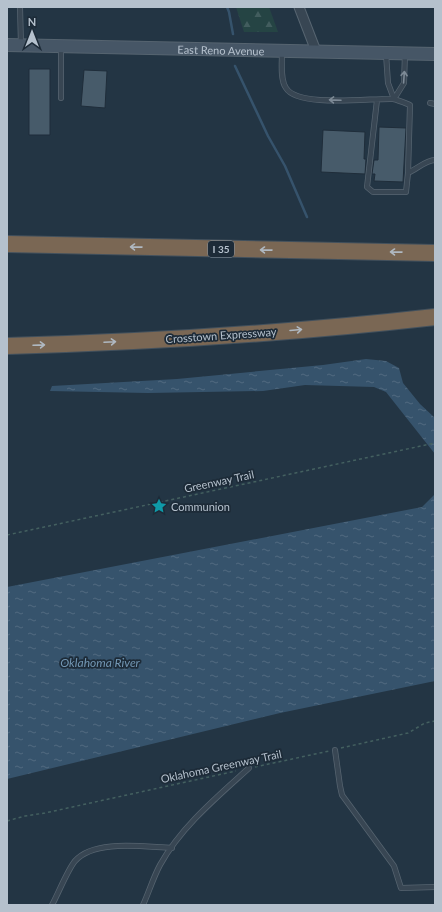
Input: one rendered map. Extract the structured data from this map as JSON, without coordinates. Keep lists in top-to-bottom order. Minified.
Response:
{"streets":{"highway":["I 35","Crosstown Expressway"],"main road":["East Reno Avenue"],"path":["Greenway Trail","Oklahoma Greenway Trail"]},"water":["Oklahoma River"],"places":{"place":["Communion"]},"north":"top"}
